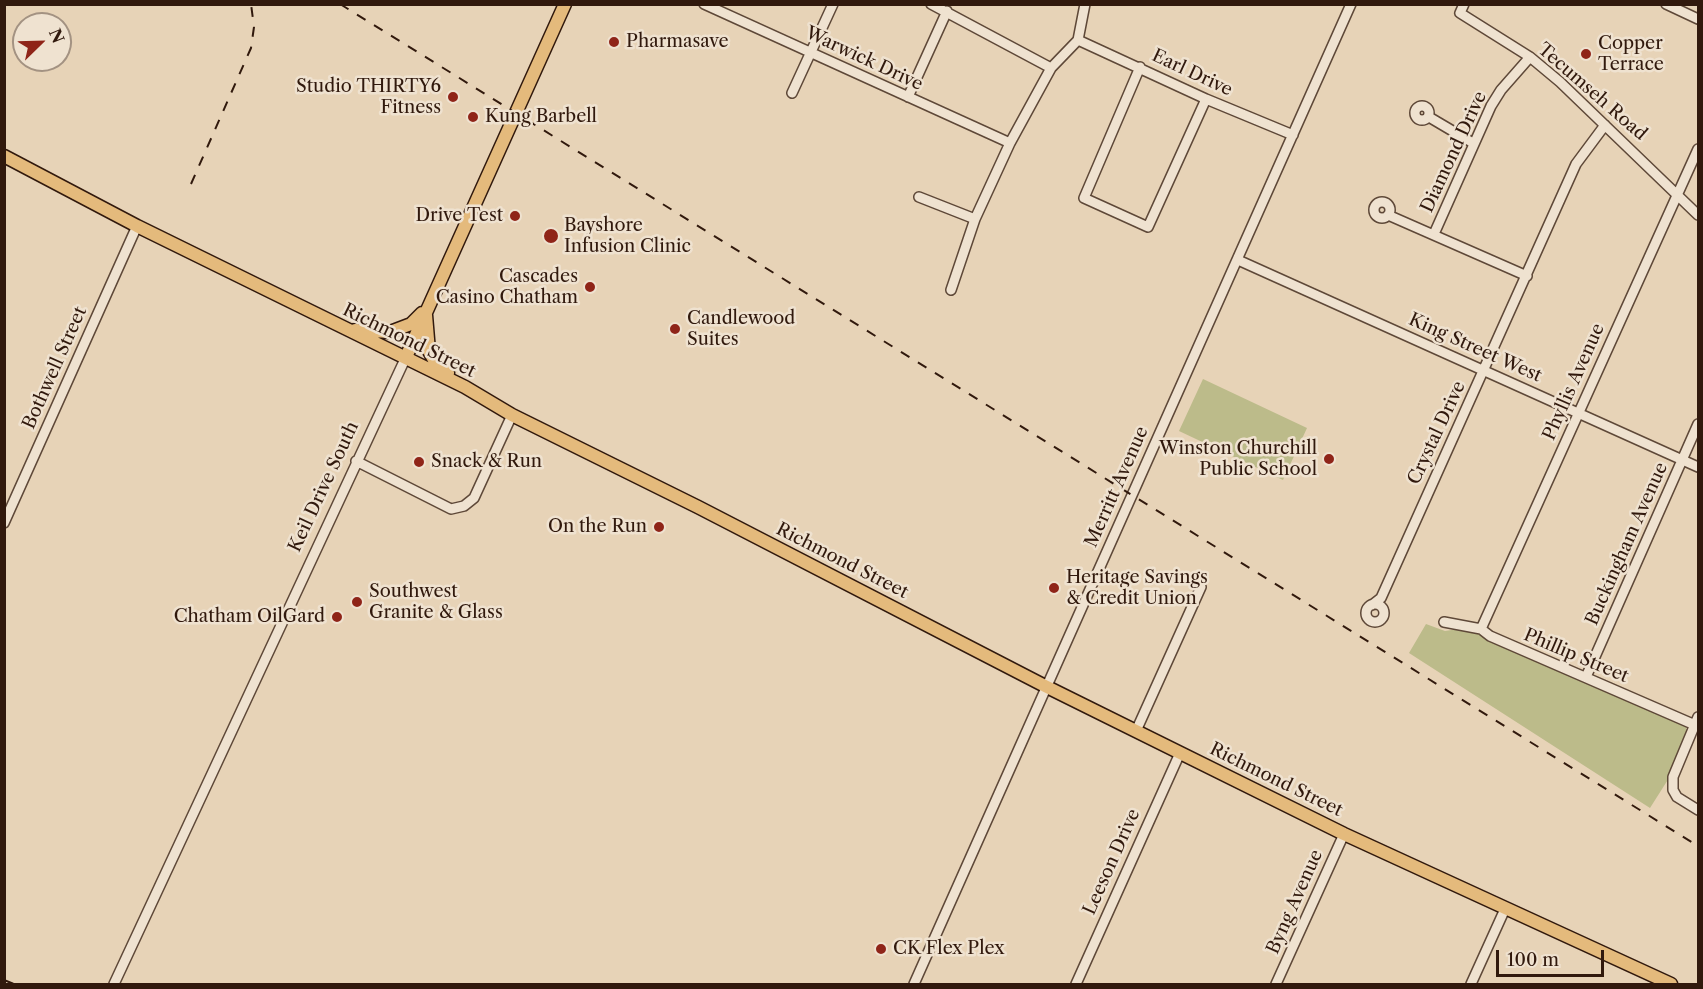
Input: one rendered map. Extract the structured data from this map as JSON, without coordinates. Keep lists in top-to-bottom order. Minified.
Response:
{"streets":{"main road":["Richmond Street","Keil Drive South"],"street":["Warwick Drive","Earl Drive","Tecumseh Road","Diamond Drive","King Street West","Bothwell Street","Phyllis Avenue","Crystal Drive","Merritt Avenue","Buckingham Avenue","Phillip Street","Leeson Drive","Byng Avenue"]},"crossings":[["Earl Drive","Merritt Avenue"],["Tecumseh Road","Diamond Drive"],["Tecumseh Road","Phyllis Avenue"],["Tecumseh Road","Crystal Drive"],["Richmond Street","Bothwell Street"],["Richmond Street","Keil Drive South"],["Richmond Street","Merritt Avenue"],["Richmond Street","Leeson Drive"],["Richmond Street","Byng Avenue"],["King Street West","Phyllis Avenue"],["King Street West","Crystal Drive"],["King Street West","Merritt Avenue"],["King Street West","Buckingham Avenue"],["Phyllis Avenue","Phillip Street"],["Buckingham Avenue","Phillip Street"]],"places":["Pharmasave","Copper Terrace","Studio THIRTY6 Fitness","Kung Barbell","Drive Test","Bayshore Infusion Clinic","Cascades Casino Chatham","Candlewood Suites","Winston Churchill Public School","Snack & Run","On the Run","Heritage Savings & Credit Union","Southwest Granite & Glass","Chatham OilGard","CK Flex Plex"],"scale_bar":"100 m","north":"top right"}
